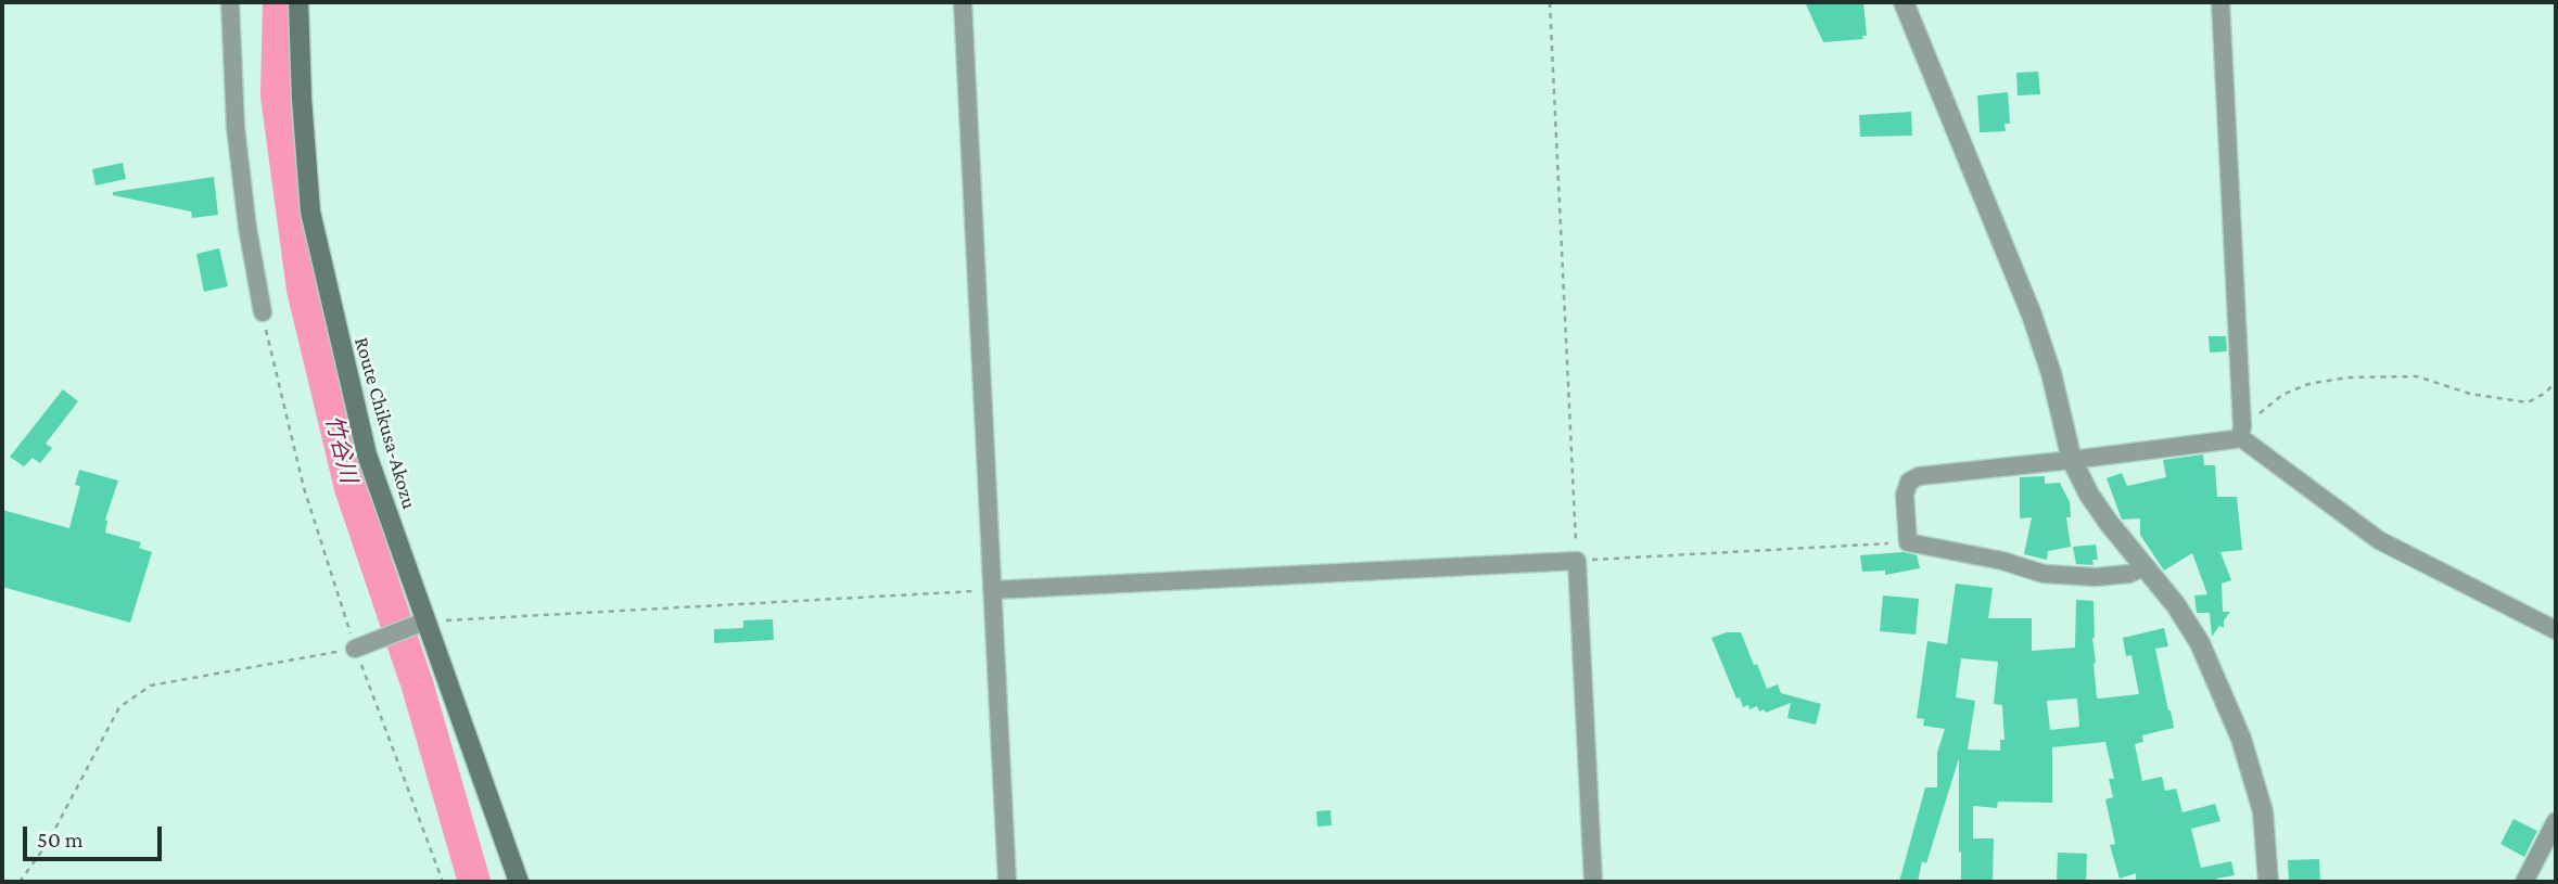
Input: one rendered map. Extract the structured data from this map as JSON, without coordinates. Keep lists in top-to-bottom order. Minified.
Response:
{"streets":{"main road":["Route Chikusa-Akozu"]},"water":["竹谷川"],"scale_bar":"50 m"}
